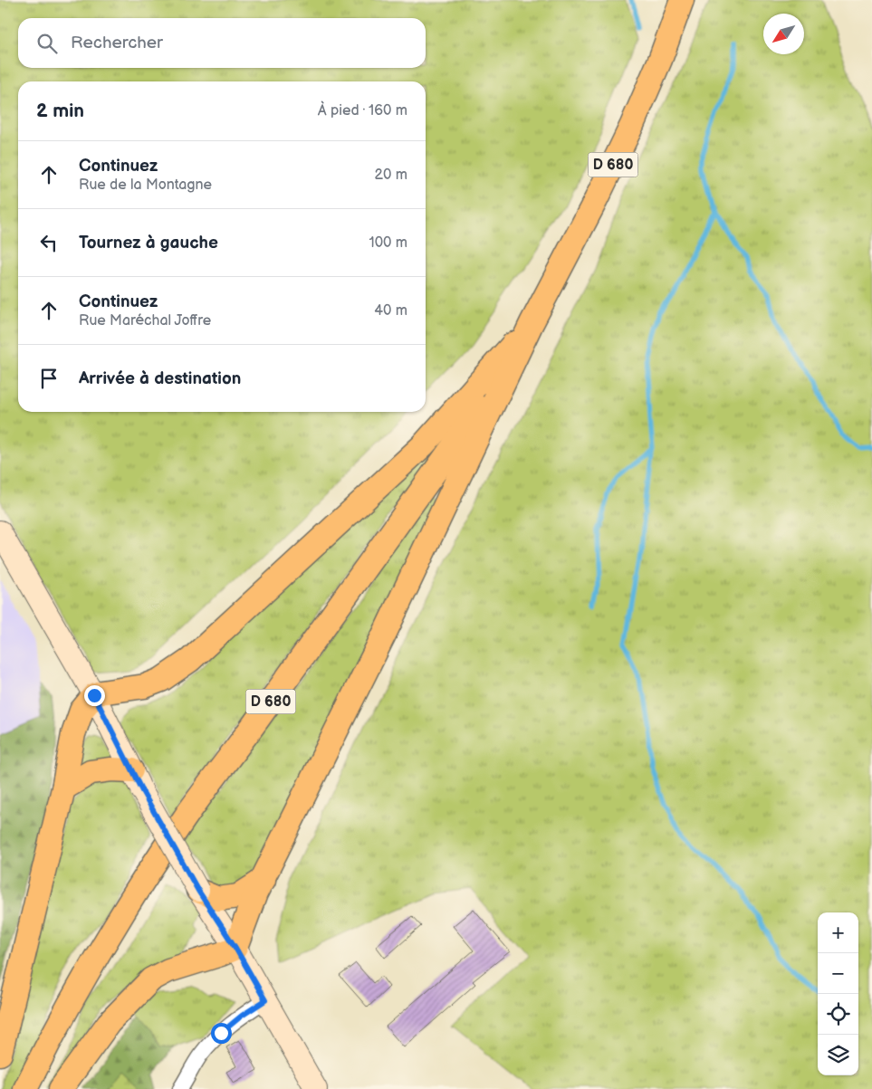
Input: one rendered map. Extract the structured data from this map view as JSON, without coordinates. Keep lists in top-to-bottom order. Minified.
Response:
{"streets":{"main road":["D 680"]},"north":"bottom left","page":{"search":"Rechercher","heading":["2 min","À pied · 160 m"],"list":[["Continuez","Rue de la Montagne","20 m"],["Tournez à gauche","100 m"],["Continuez","Rue Maréchal Joffre","40 m"],"Arrivée à destination"],"map_buttons":["+","−"]}}
